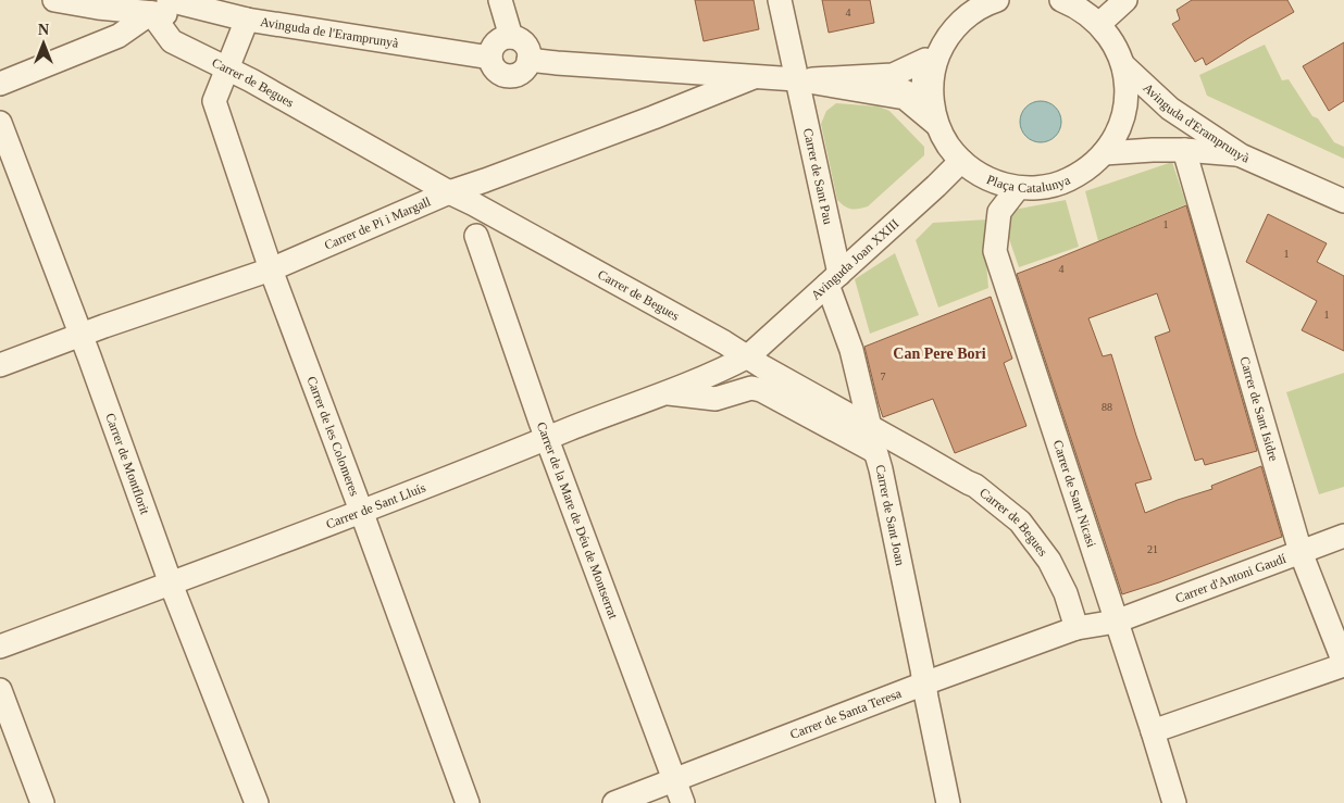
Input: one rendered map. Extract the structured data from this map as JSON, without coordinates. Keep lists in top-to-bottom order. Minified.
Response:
{"streets":{"street":["Avinguda de l'Eramprunyà","Carrer de Begues","Avinguda d'Eramprunyà","Plaça Catalunya","Carrer de Sant Pau","Carrer de Pi i Margall","Avinguda Joan XXIII","Carrer de Sant Isidre","Carrer de les Colomeres","Carrer de Montflorit","Carrer de Sant Nicasi","Carrer de Sant Lluís","Carrer de Sant Joan","Carrer de la Mare de Déu de Montserrat","Carrer d'Antoni Gaudí","Carrer de Santa Teresa"]},"crossings":[["Avinguda de l'Eramprunyà","Carrer de Begues"],["Carrer de Begues","Carrer de Sant Pau"],["Carrer de Begues","Carrer de Pi i Margall"],["Carrer de Begues","Avinguda Joan XXIII"],["Carrer de Begues","Carrer de les Colomeres"],["Carrer de Begues","Carrer de Sant Lluís"],["Carrer de Begues","Carrer d'Antoni Gaudí"],["Carrer de Begues","Carrer de Santa Teresa"],["Avinguda d'Eramprunyà","Plaça Catalunya"],["Avinguda d'Eramprunyà","Carrer de Sant Isidre"],["Plaça Catalunya","Avinguda Joan XXIII"],["Plaça Catalunya","Carrer de Sant Nicasi"],["Carrer de Sant Pau","Avinguda Joan XXIII"],["Carrer de Pi i Margall","Carrer de les Colomeres"],["Carrer de Pi i Margall","Carrer de Montflorit"],["Avinguda Joan XXIII","Carrer de Sant Lluís"],["Carrer de Sant Isidre","Carrer d'Antoni Gaudí"],["Carrer de les Colomeres","Carrer de Sant Lluís"],["Carrer de Montflorit","Carrer de Sant Lluís"],["Carrer de Sant Nicasi","Carrer d'Antoni Gaudí"],["Carrer de Sant Lluís","Carrer de Sant Joan"],["Carrer de Sant Lluís","Carrer de la Mare de Déu de Montserrat"],["Carrer de Sant Joan","Carrer de Santa Teresa"],["Carrer de la Mare de Déu de Montserrat","Carrer de Santa Teresa"],["Carrer d'Antoni Gaudí","Carrer de Santa Teresa"]],"districts":["Can Pere Bori"],"house_numbers":["4","1","1","4","1","7","88","21"],"north":"top"}
